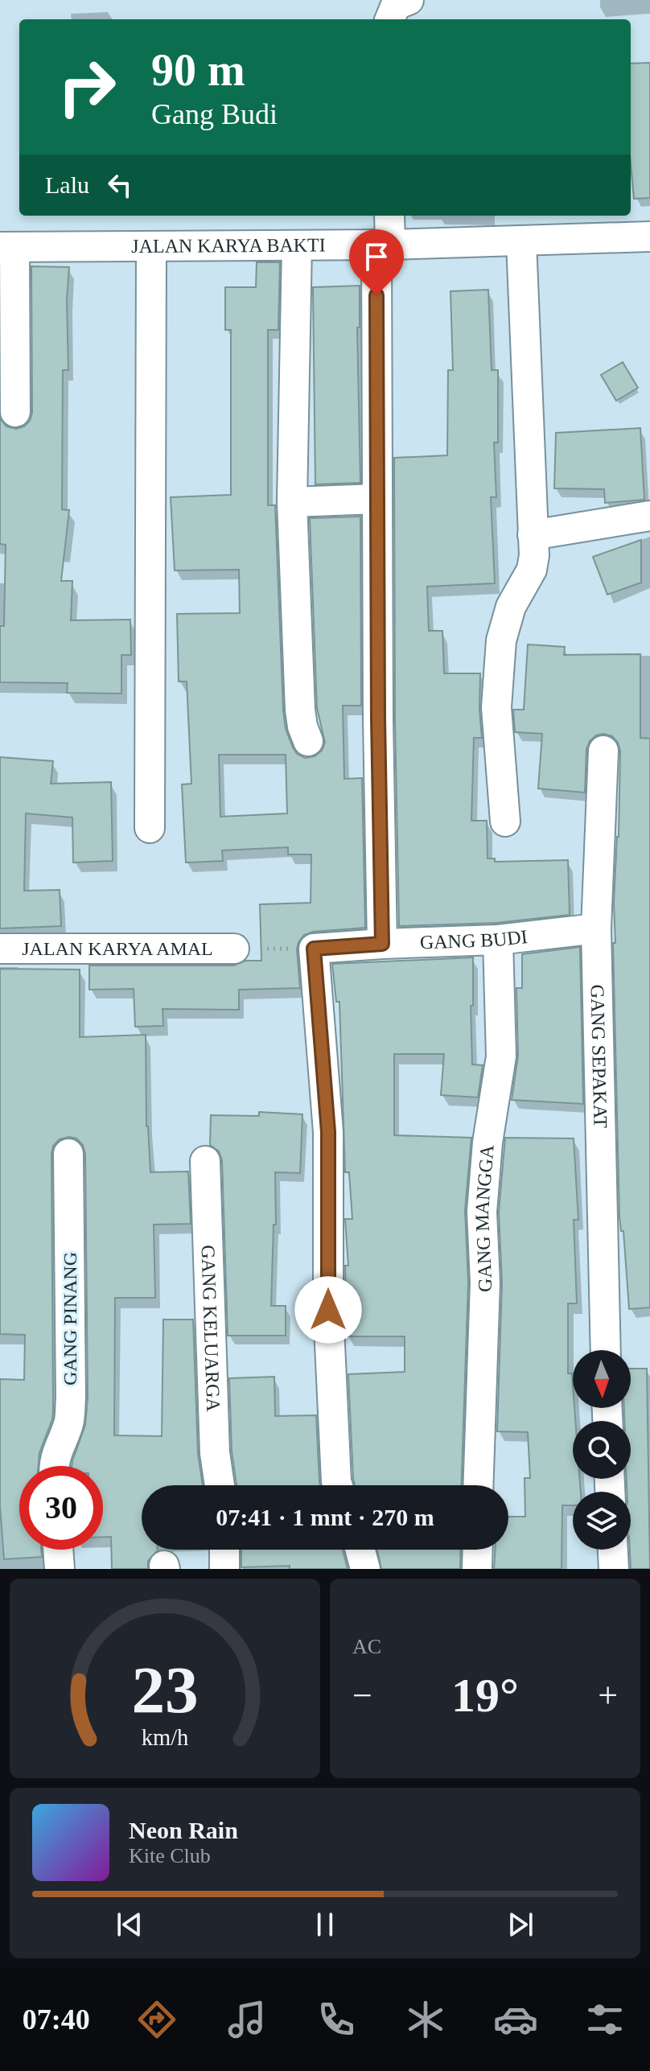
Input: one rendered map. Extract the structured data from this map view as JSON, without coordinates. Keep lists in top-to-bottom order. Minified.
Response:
{"streets":{"street":["JALAN KARYA BAKTI","GANG BUDI","JALAN KARYA AMAL","GANG SEPAKAT","GANG MANGGA","GANG PINANG","GANG KELUARGA"]},"crossings":[["GANG BUDI","GANG SEPAKAT"],["GANG BUDI","GANG MANGGA"]],"north":"bottom","page":{"turn":["90 m","Gang Budi"],"then":"Lalu","limit":"30","trip":"07:41 · 1 mnt · 270 m","tile":"AC","heat":["−","19°","+"],"song":["Neon Rain","Kite Club"],"tabs":"07:40","gauge":["23","km/h"]}}
